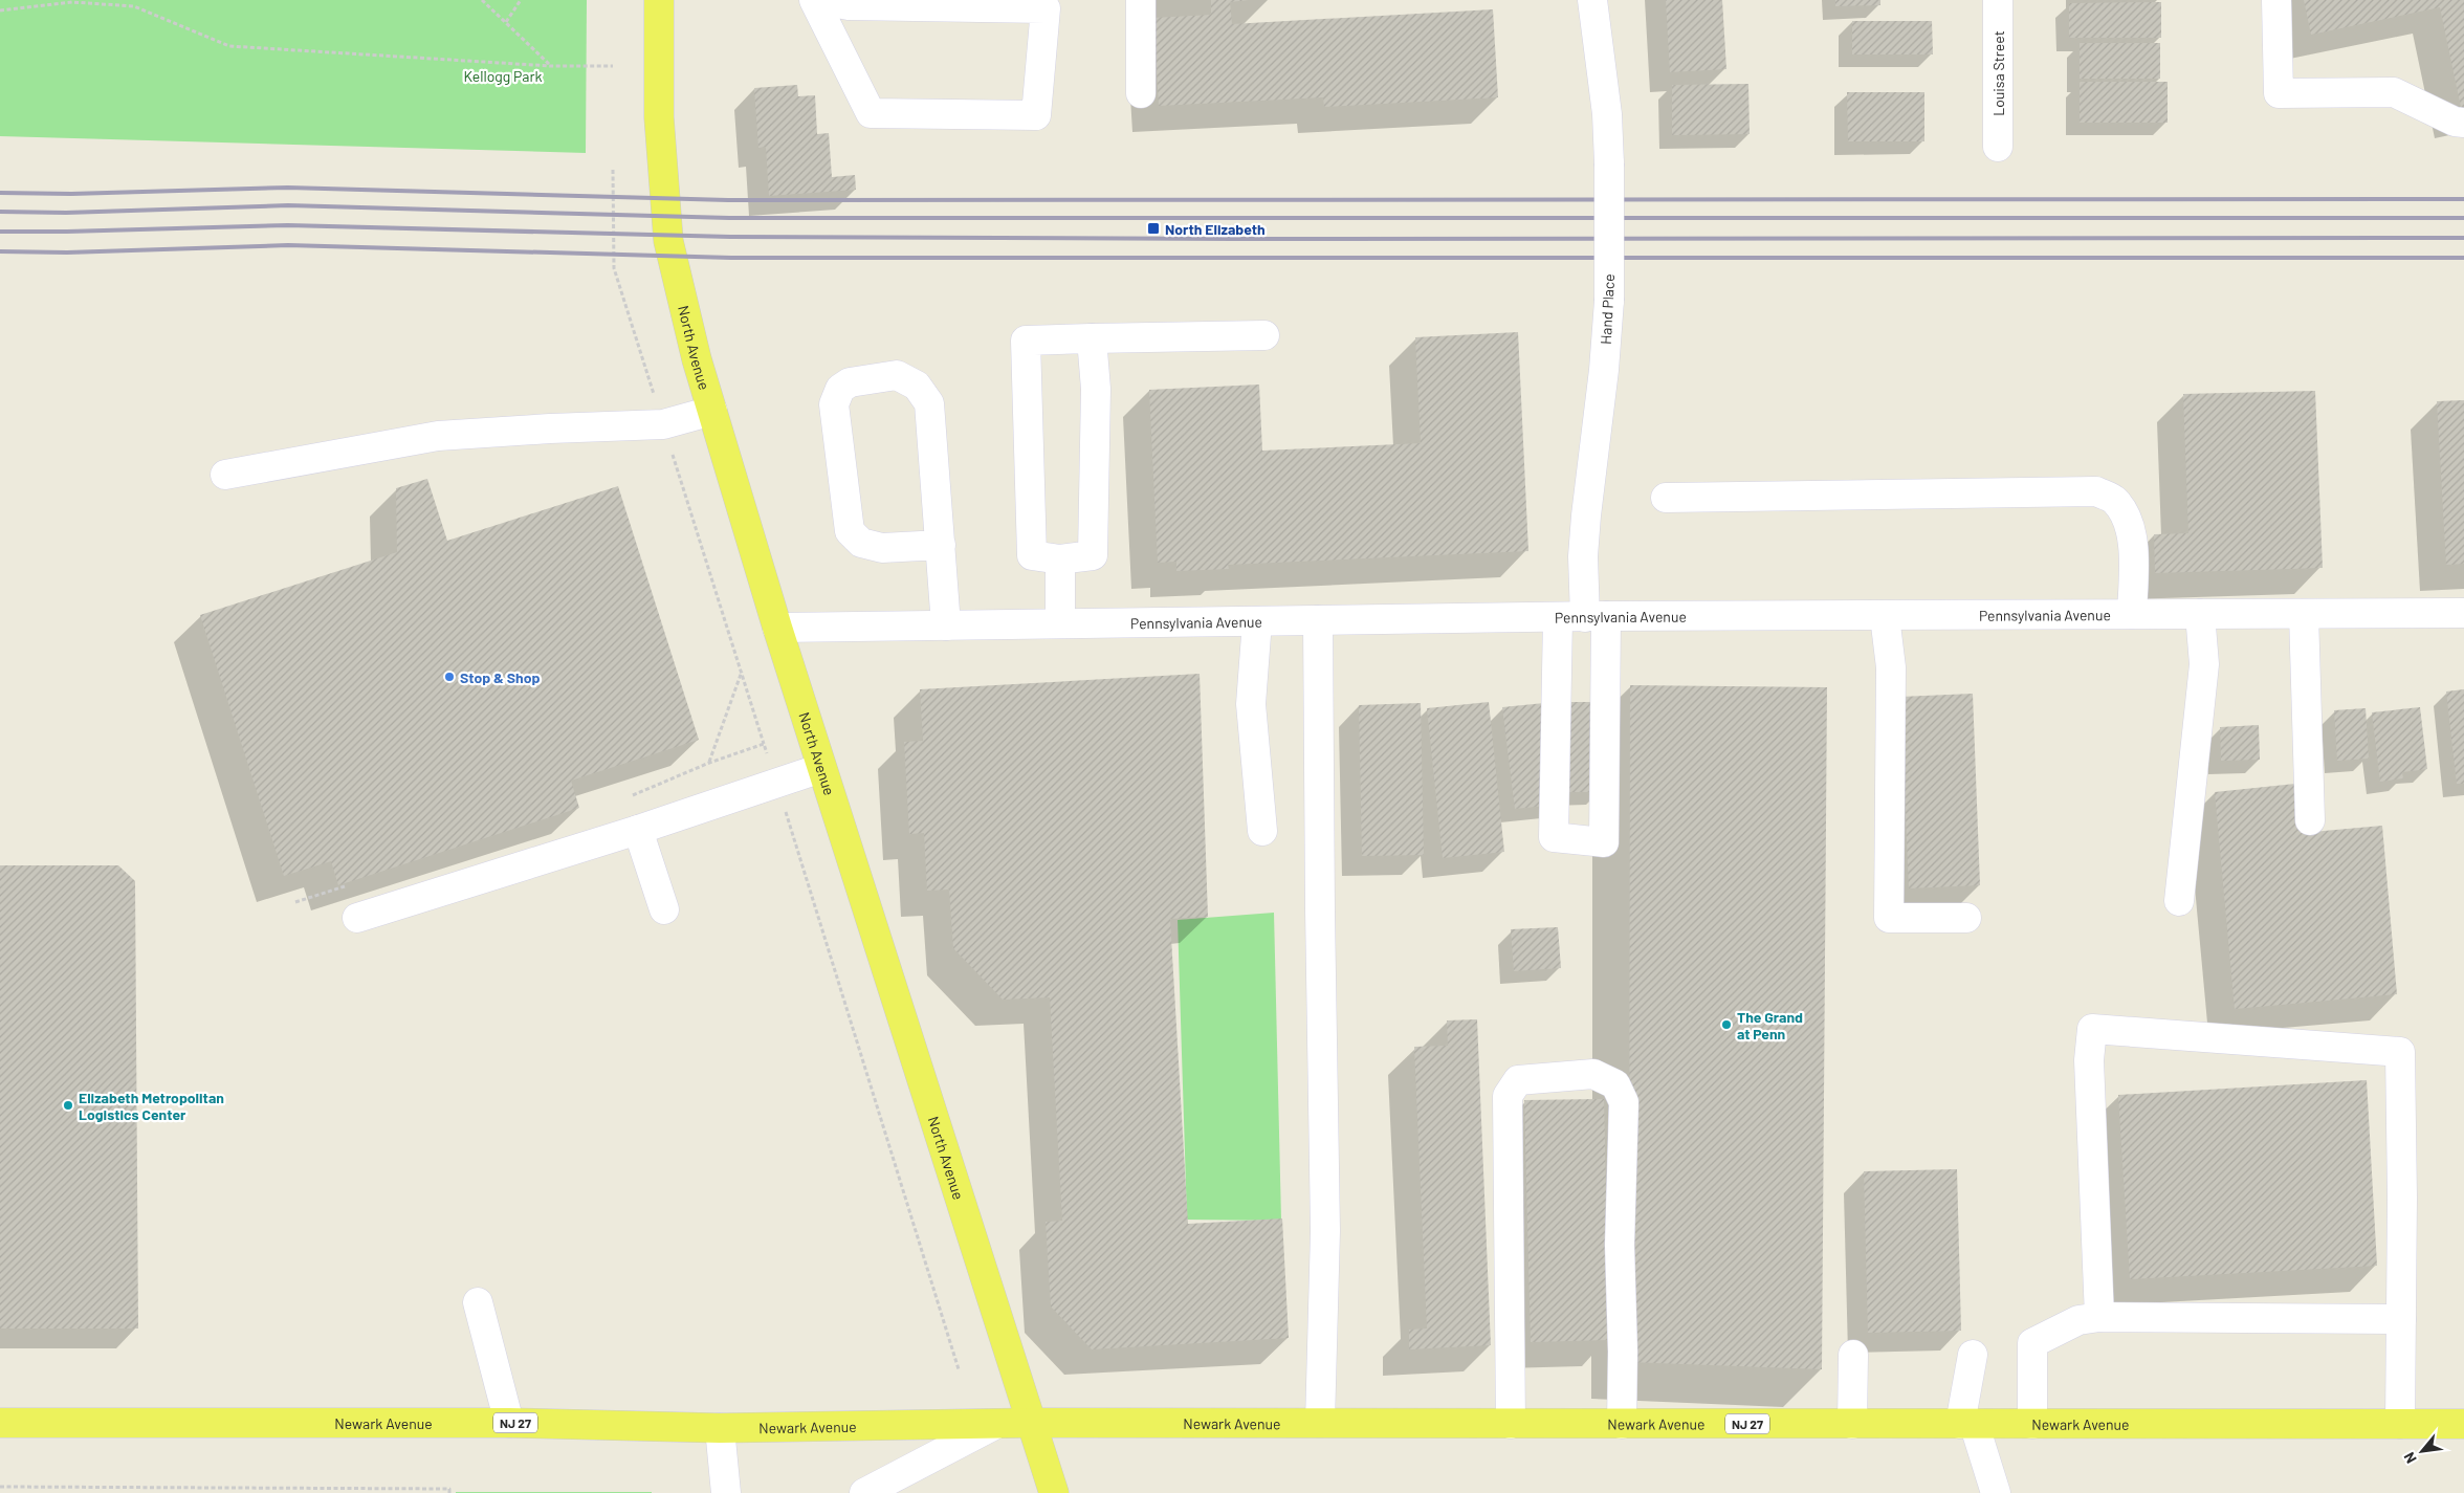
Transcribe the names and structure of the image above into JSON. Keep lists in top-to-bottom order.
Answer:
{
  "streets": {
    "main road": ["North Avenue", "Newark Avenue", "NJ 27"],
    "street": ["Louisa Street", "Hand Place", "Pennsylvania Avenue"]
  },
  "crossings": [
    ["Hand Place", "Pennsylvania Avenue"],
    ["North Avenue", "Pennsylvania Avenue"],
    ["North Avenue", "Newark Avenue"]
  ],
  "parks": ["Kellogg Park"],
  "places": {
    "transit": ["North Elizabeth"],
    "other": ["Stop & Shop", "The Grand at Penn", "Elizabeth Metropolitan Logistics Center"]
  },
  "north": "bottom left"
}
